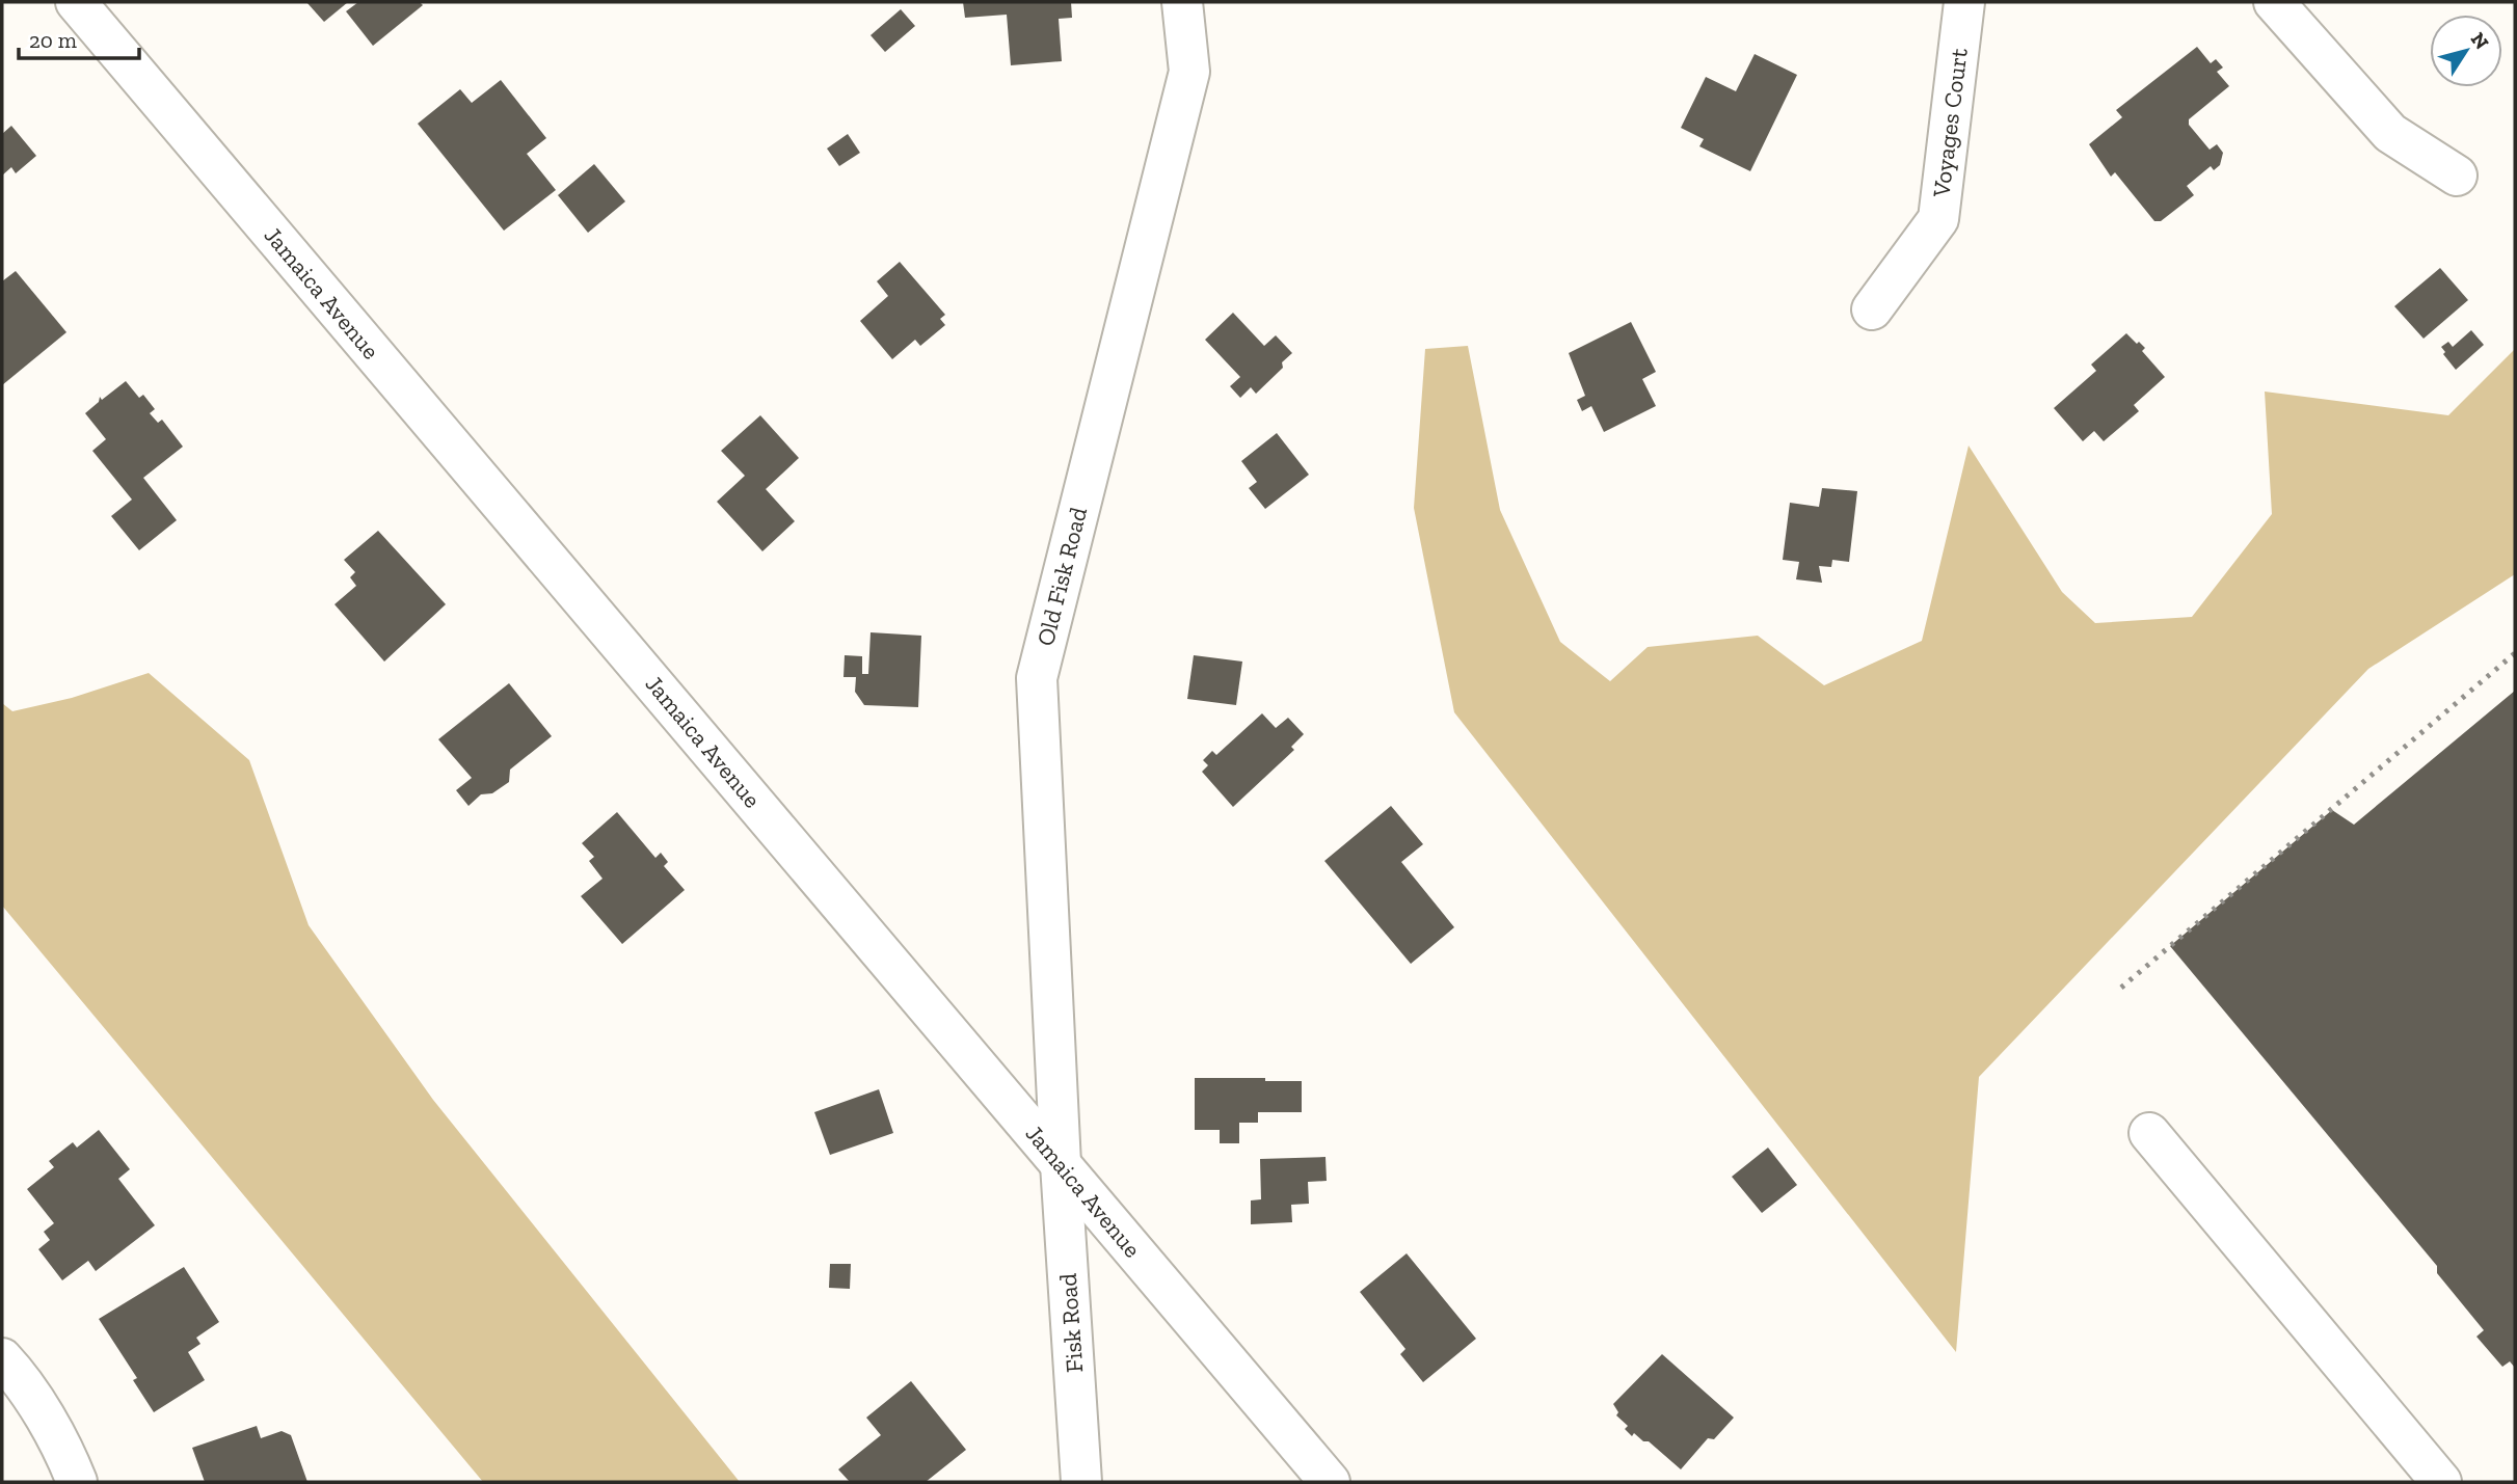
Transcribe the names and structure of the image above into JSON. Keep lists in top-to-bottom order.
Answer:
{
  "streets": {
    "street": [
      "Voyages Court",
      "Jamaica Avenue",
      "Old Fisk Road",
      "Fisk Road"
    ]
  },
  "crossings": [
    ["Jamaica Avenue", "Old Fisk Road"],
    ["Jamaica Avenue", "Fisk Road"],
    ["Old Fisk Road", "Fisk Road"]
  ],
  "scale_bar": "20 m",
  "north": "top right"
}
